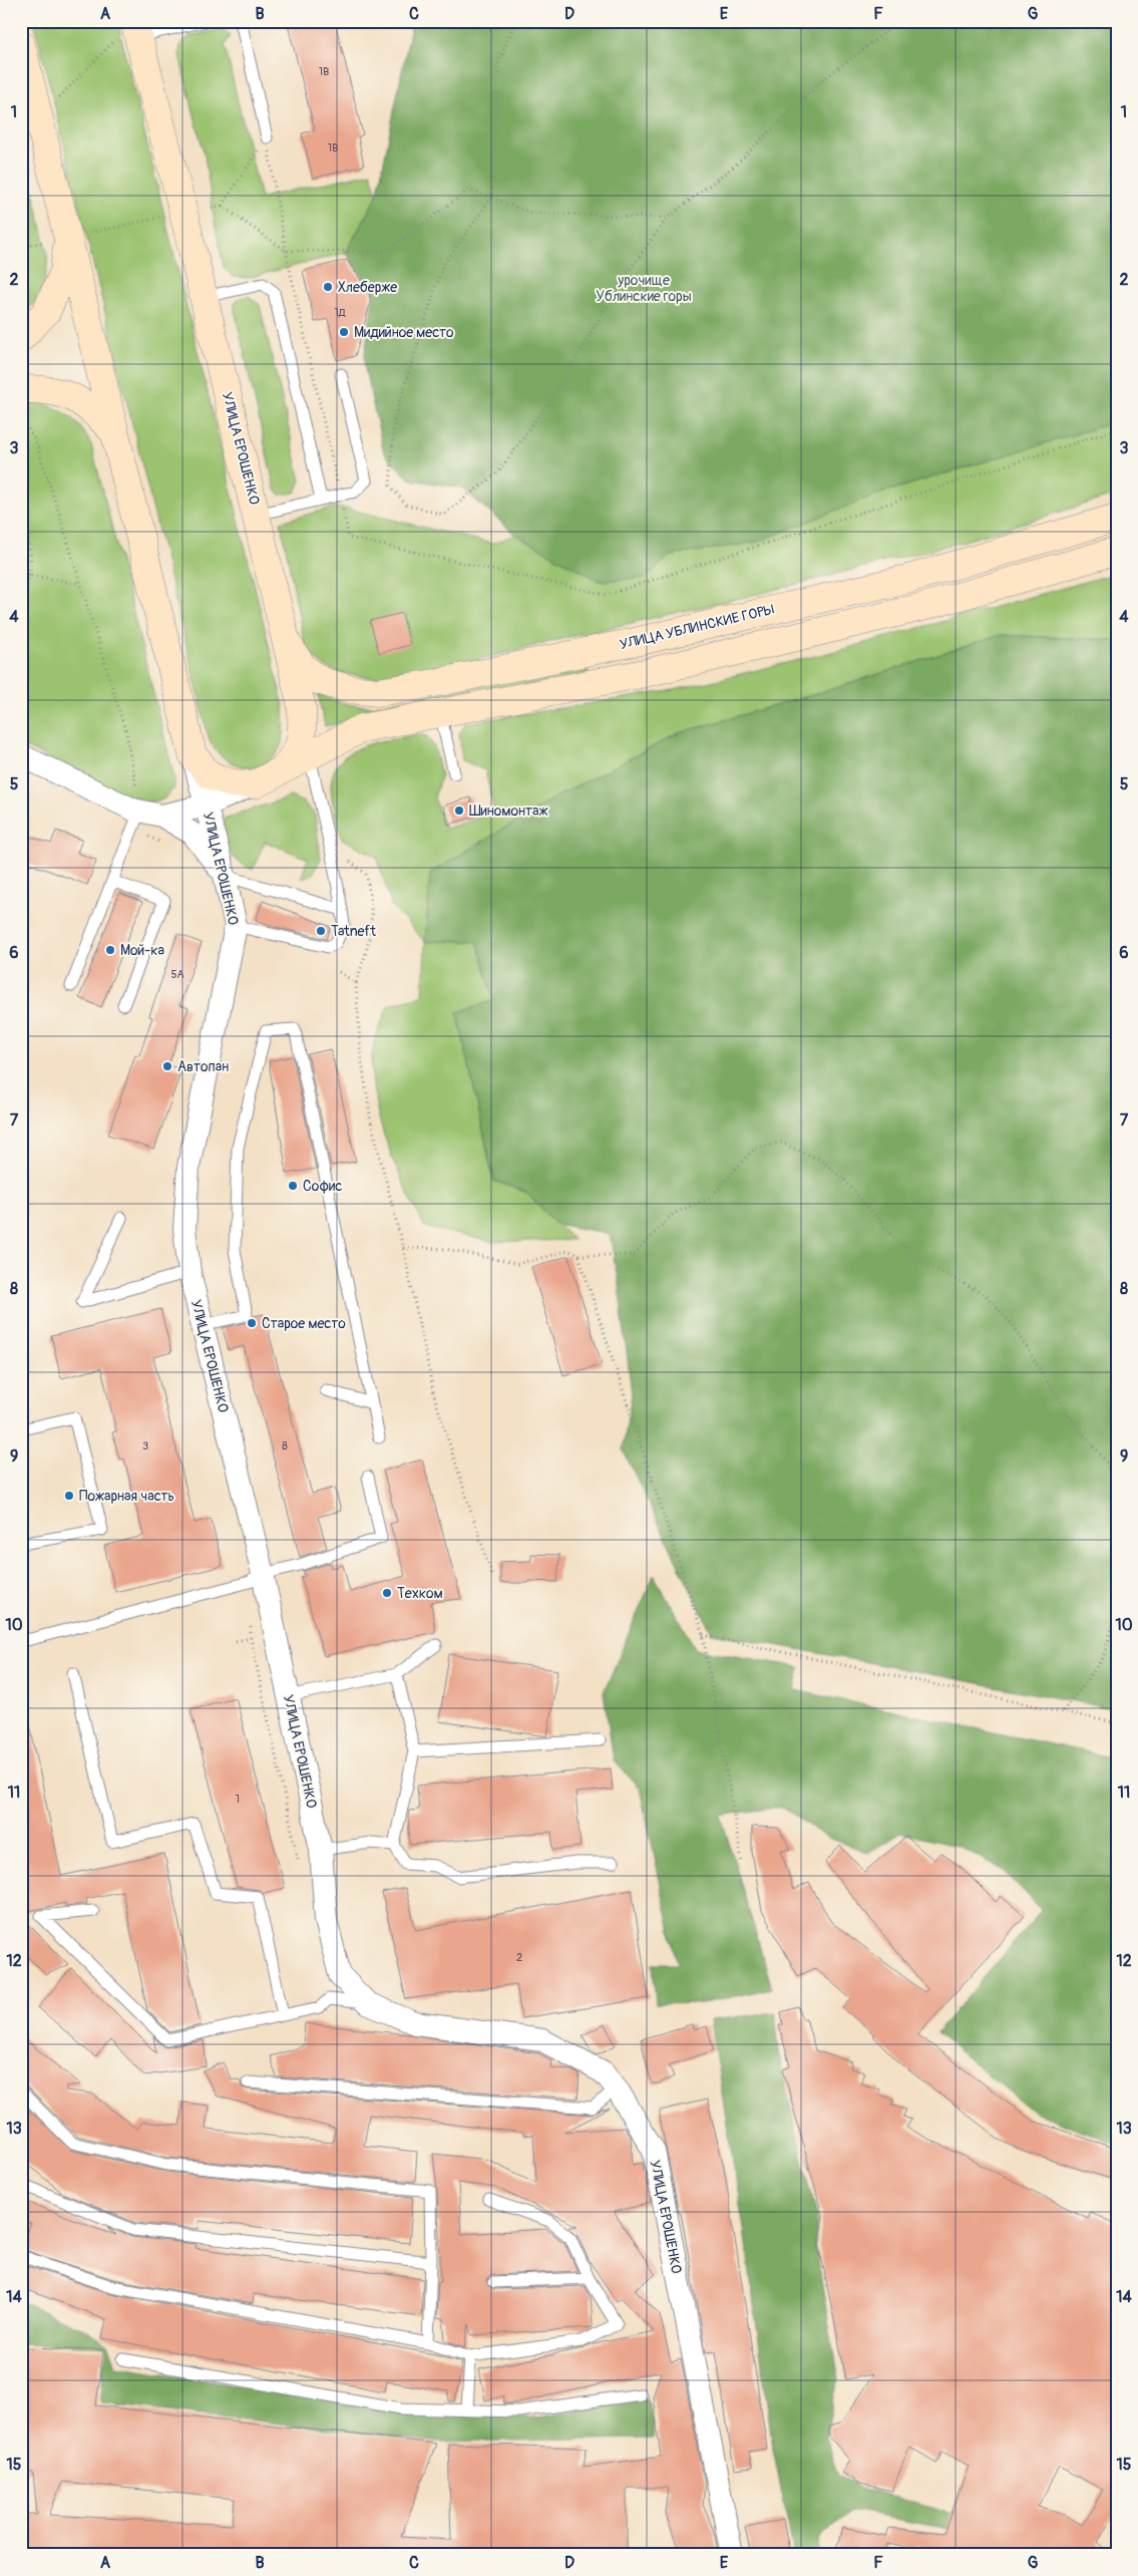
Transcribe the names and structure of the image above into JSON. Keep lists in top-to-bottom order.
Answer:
{
  "streets": {
    "main road": ["УЛИЦА ЕРОШЕНКО", "УЛИЦА УБЛИНСКИЕ ГОРЫ"]
  },
  "crossings": [
    ["УЛИЦА ЕРОШЕНКО", "УЛИЦА УБЛИНСКИЕ ГОРЫ"]
  ],
  "parks": ["урочище Ублинские горы"],
  "places": [
    "Хлеберже",
    "Мидийное место",
    "Шиномонтаж",
    "Tatneft",
    "Мой-ка",
    "Автопан",
    "Софис",
    "Старое место",
    "Пожарная часть",
    "Техком"
  ],
  "house_numbers": [
    "1В",
    "1В",
    "1Д",
    "5А",
    "3",
    "8",
    "1",
    "2"
  ],
  "grid": {
    "columns": [
      "A",
      "B",
      "C",
      "D",
      "E",
      "F",
      "G"
    ],
    "rows": [
      "1",
      "2",
      "3",
      "4",
      "5",
      "6",
      "7",
      "8",
      "9",
      "10",
      "11",
      "12",
      "13",
      "14",
      "15"
    ]
  }
}
